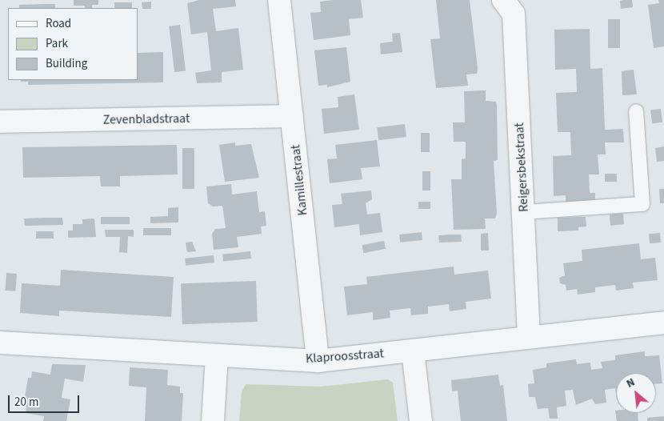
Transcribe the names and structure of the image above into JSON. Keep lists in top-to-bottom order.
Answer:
{
  "streets": {
    "street": [
      "Zevenbladstraat",
      "Reigersbekstraat",
      "Kamillestraat",
      "Klaproosstraat"
    ]
  },
  "crossings": [
    ["Zevenbladstraat", "Kamillestraat"],
    ["Reigersbekstraat", "Klaproosstraat"],
    ["Kamillestraat", "Klaproosstraat"]
  ],
  "legend": ["Road", "Park", "Building"],
  "scale_bar": "20 m",
  "north": "top left"
}
